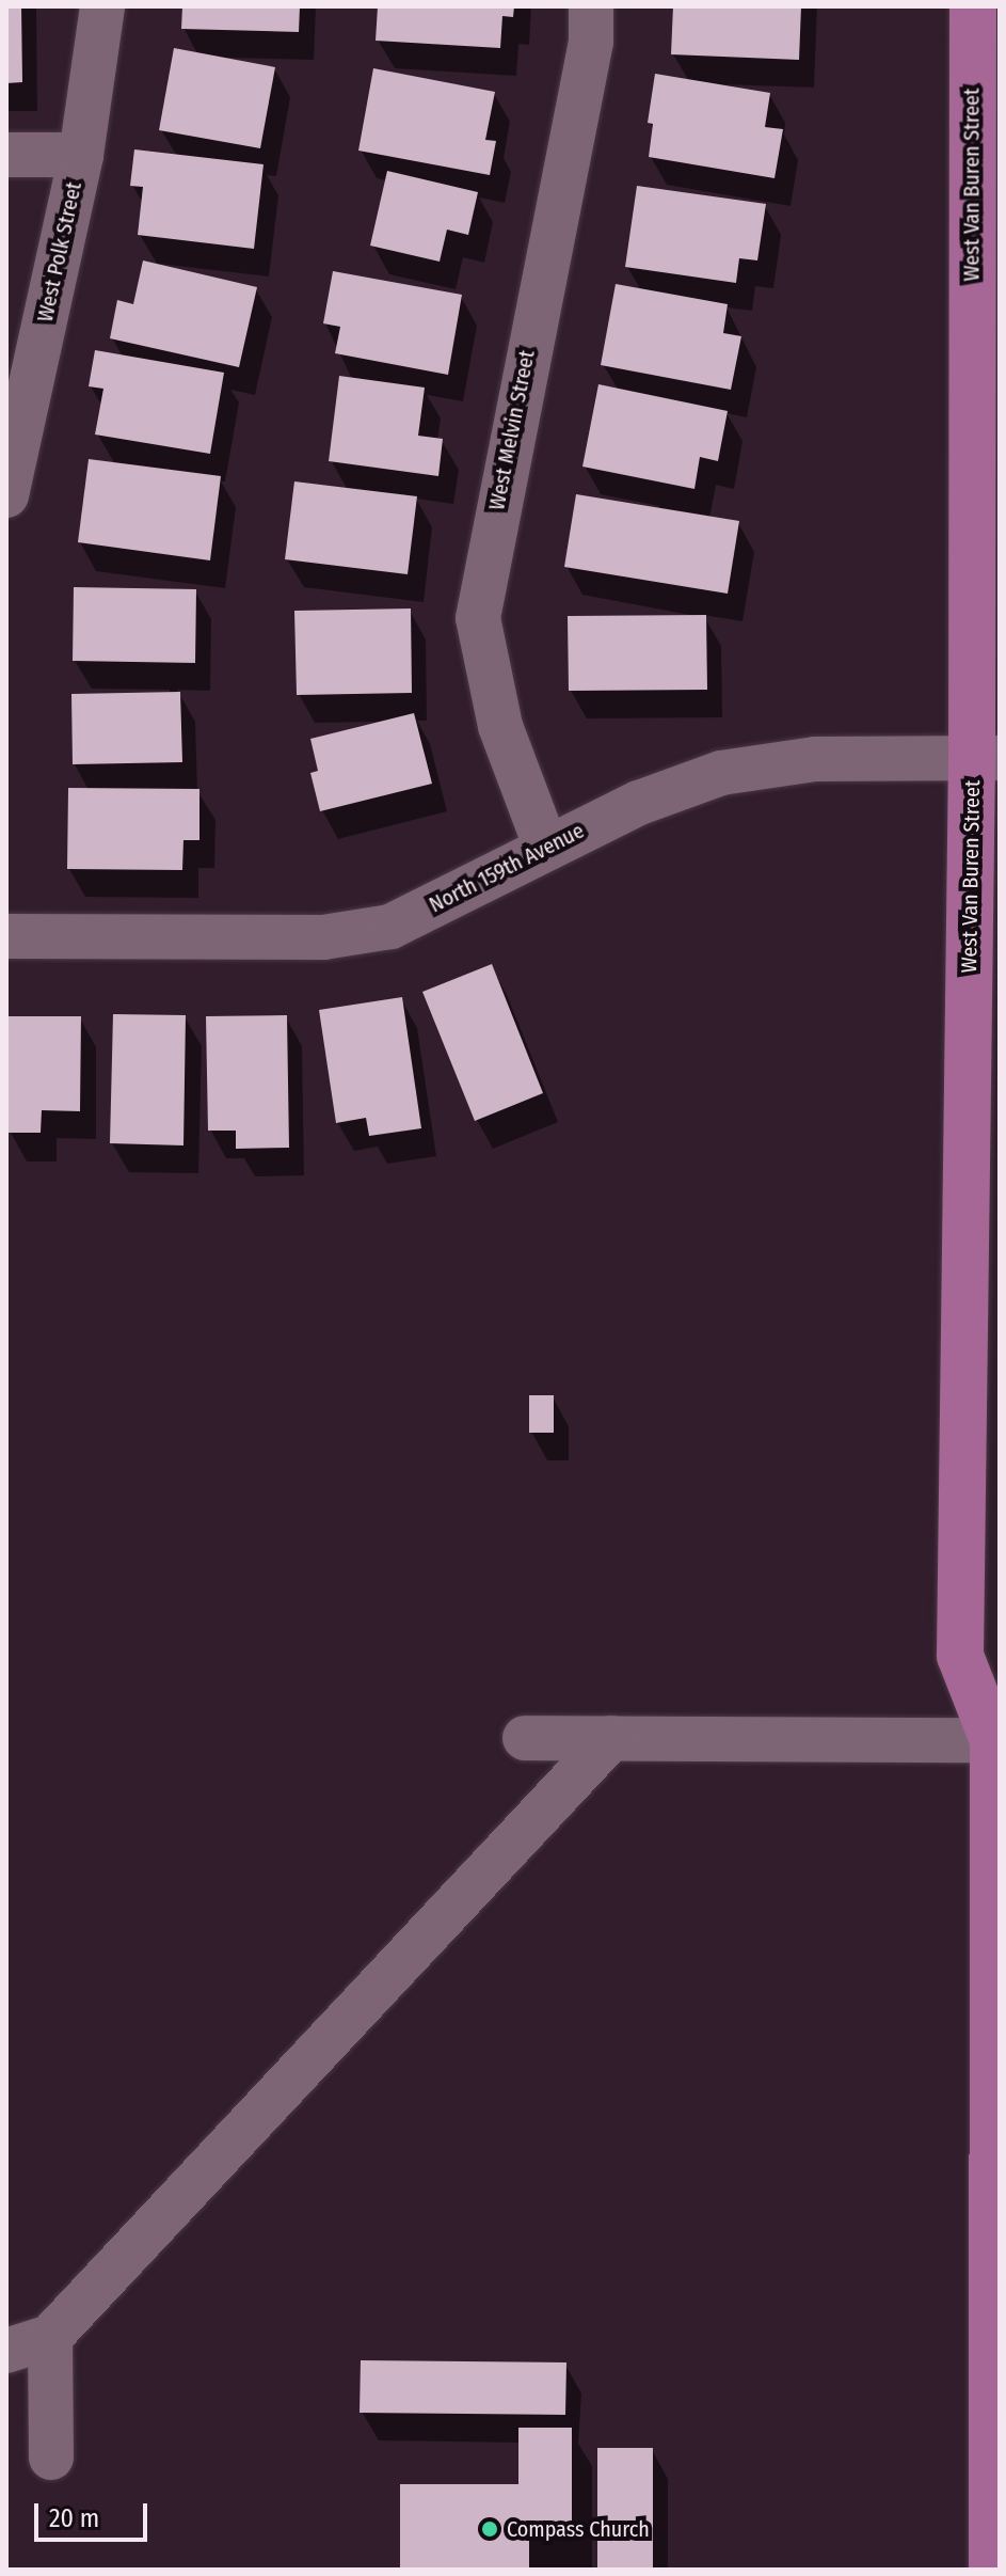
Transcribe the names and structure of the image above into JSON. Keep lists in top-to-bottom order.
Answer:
{
  "streets": {
    "main road": ["West Van Buren Street"],
    "street": ["West Polk Street", "West Melvin Street", "North 159th Avenue"]
  },
  "crossings": [
    ["West Van Buren Street", "North 159th Avenue"],
    ["West Melvin Street", "North 159th Avenue"]
  ],
  "places": ["Compass Church"],
  "scale_bar": "20 m"
}
